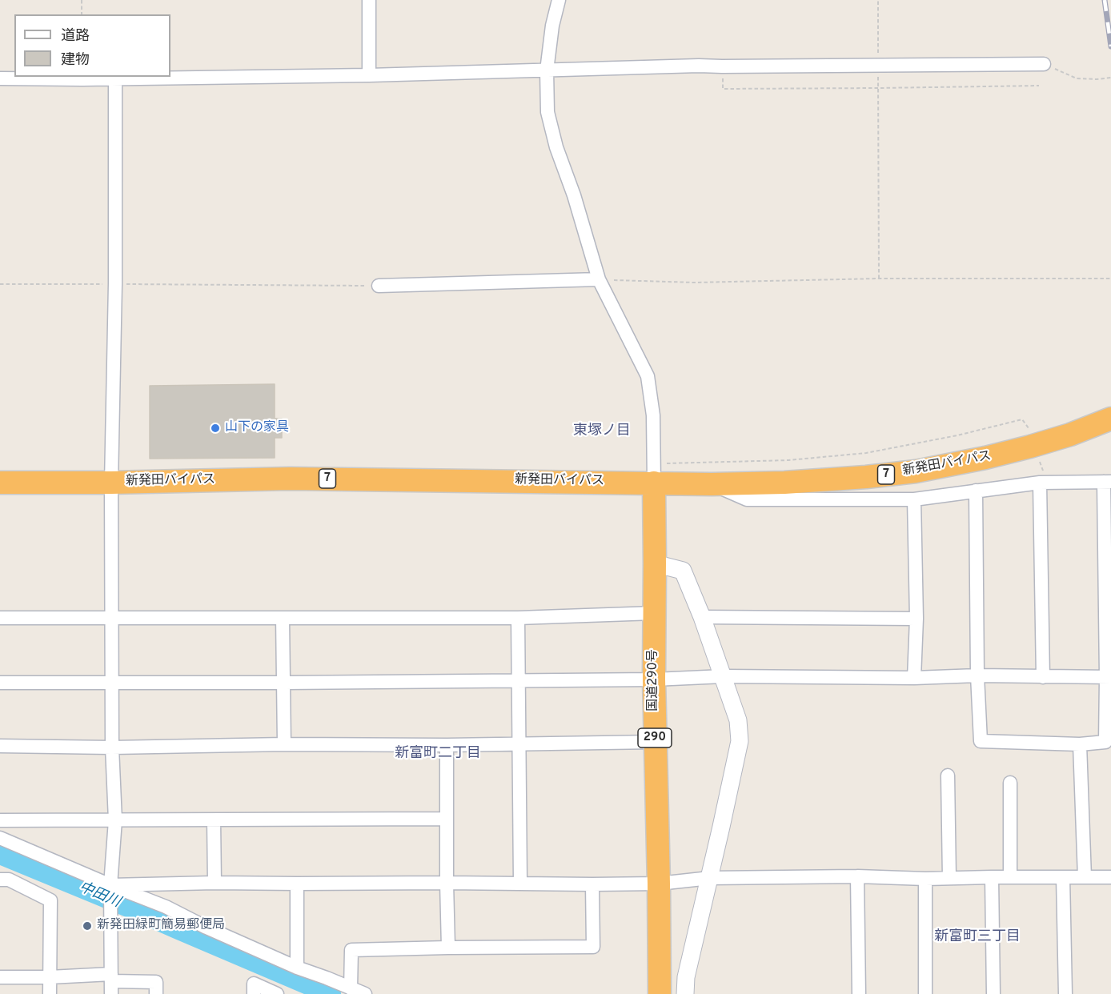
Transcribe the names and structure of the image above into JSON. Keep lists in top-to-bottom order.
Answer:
{
  "streets": {
    "highway": [
      "新発田バイパス",
      "7",
      "国道290号",
      "290"
    ]
  },
  "crossings": [
    ["新発田バイパス", "国道290号"]
  ],
  "districts": ["東塚ノ目", "新富町二丁目", "新富町三丁目"],
  "water": ["中田川"],
  "places": ["山下の家具", "新発田緑町簡易郵便局"],
  "legend": ["道路", "建物"]
}
